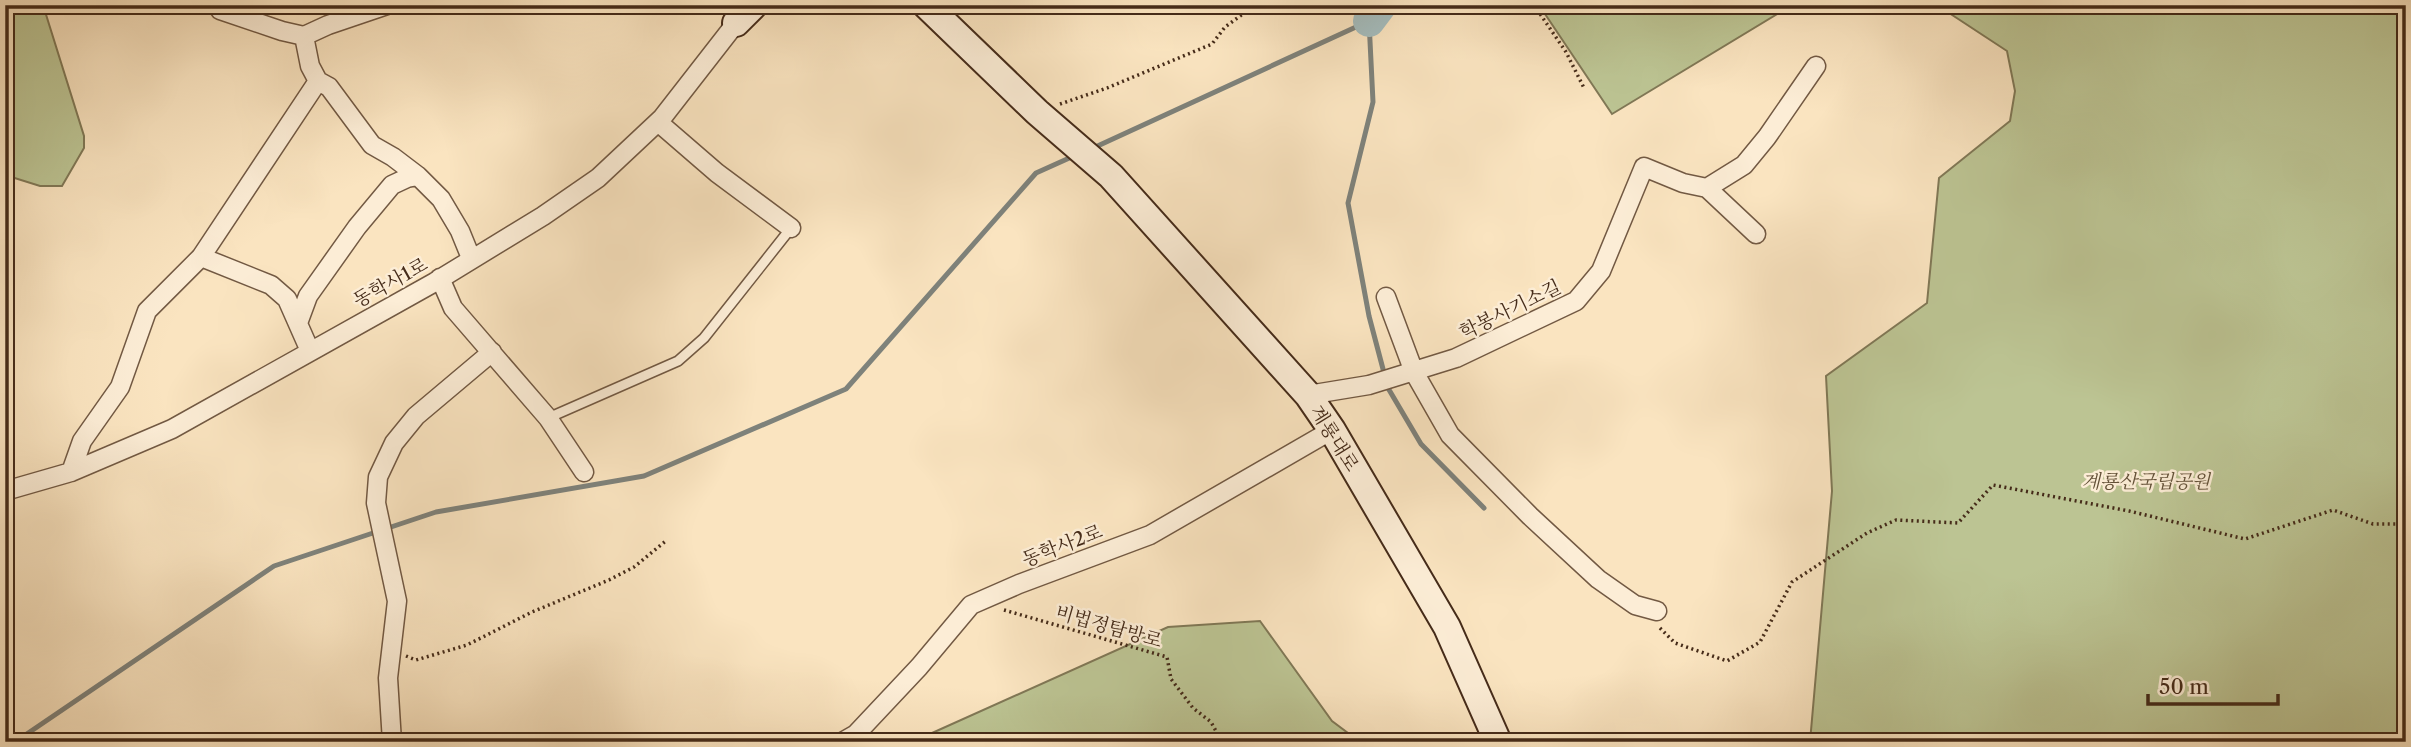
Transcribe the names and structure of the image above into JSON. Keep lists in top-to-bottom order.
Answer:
{
  "streets": {
    "street": [
      "동학사1로",
      "학봉사기소길",
      "계룡대로",
      "동학사2로"
    ],
    "path": ["비법정탐방로"]
  },
  "crossings": [
    ["계룡대로", "동학사2로"],
    ["동학사2로", "비법정탐방로"]
  ],
  "parks": ["계룡산국립공원"],
  "scale_bar": "50 m"
}
